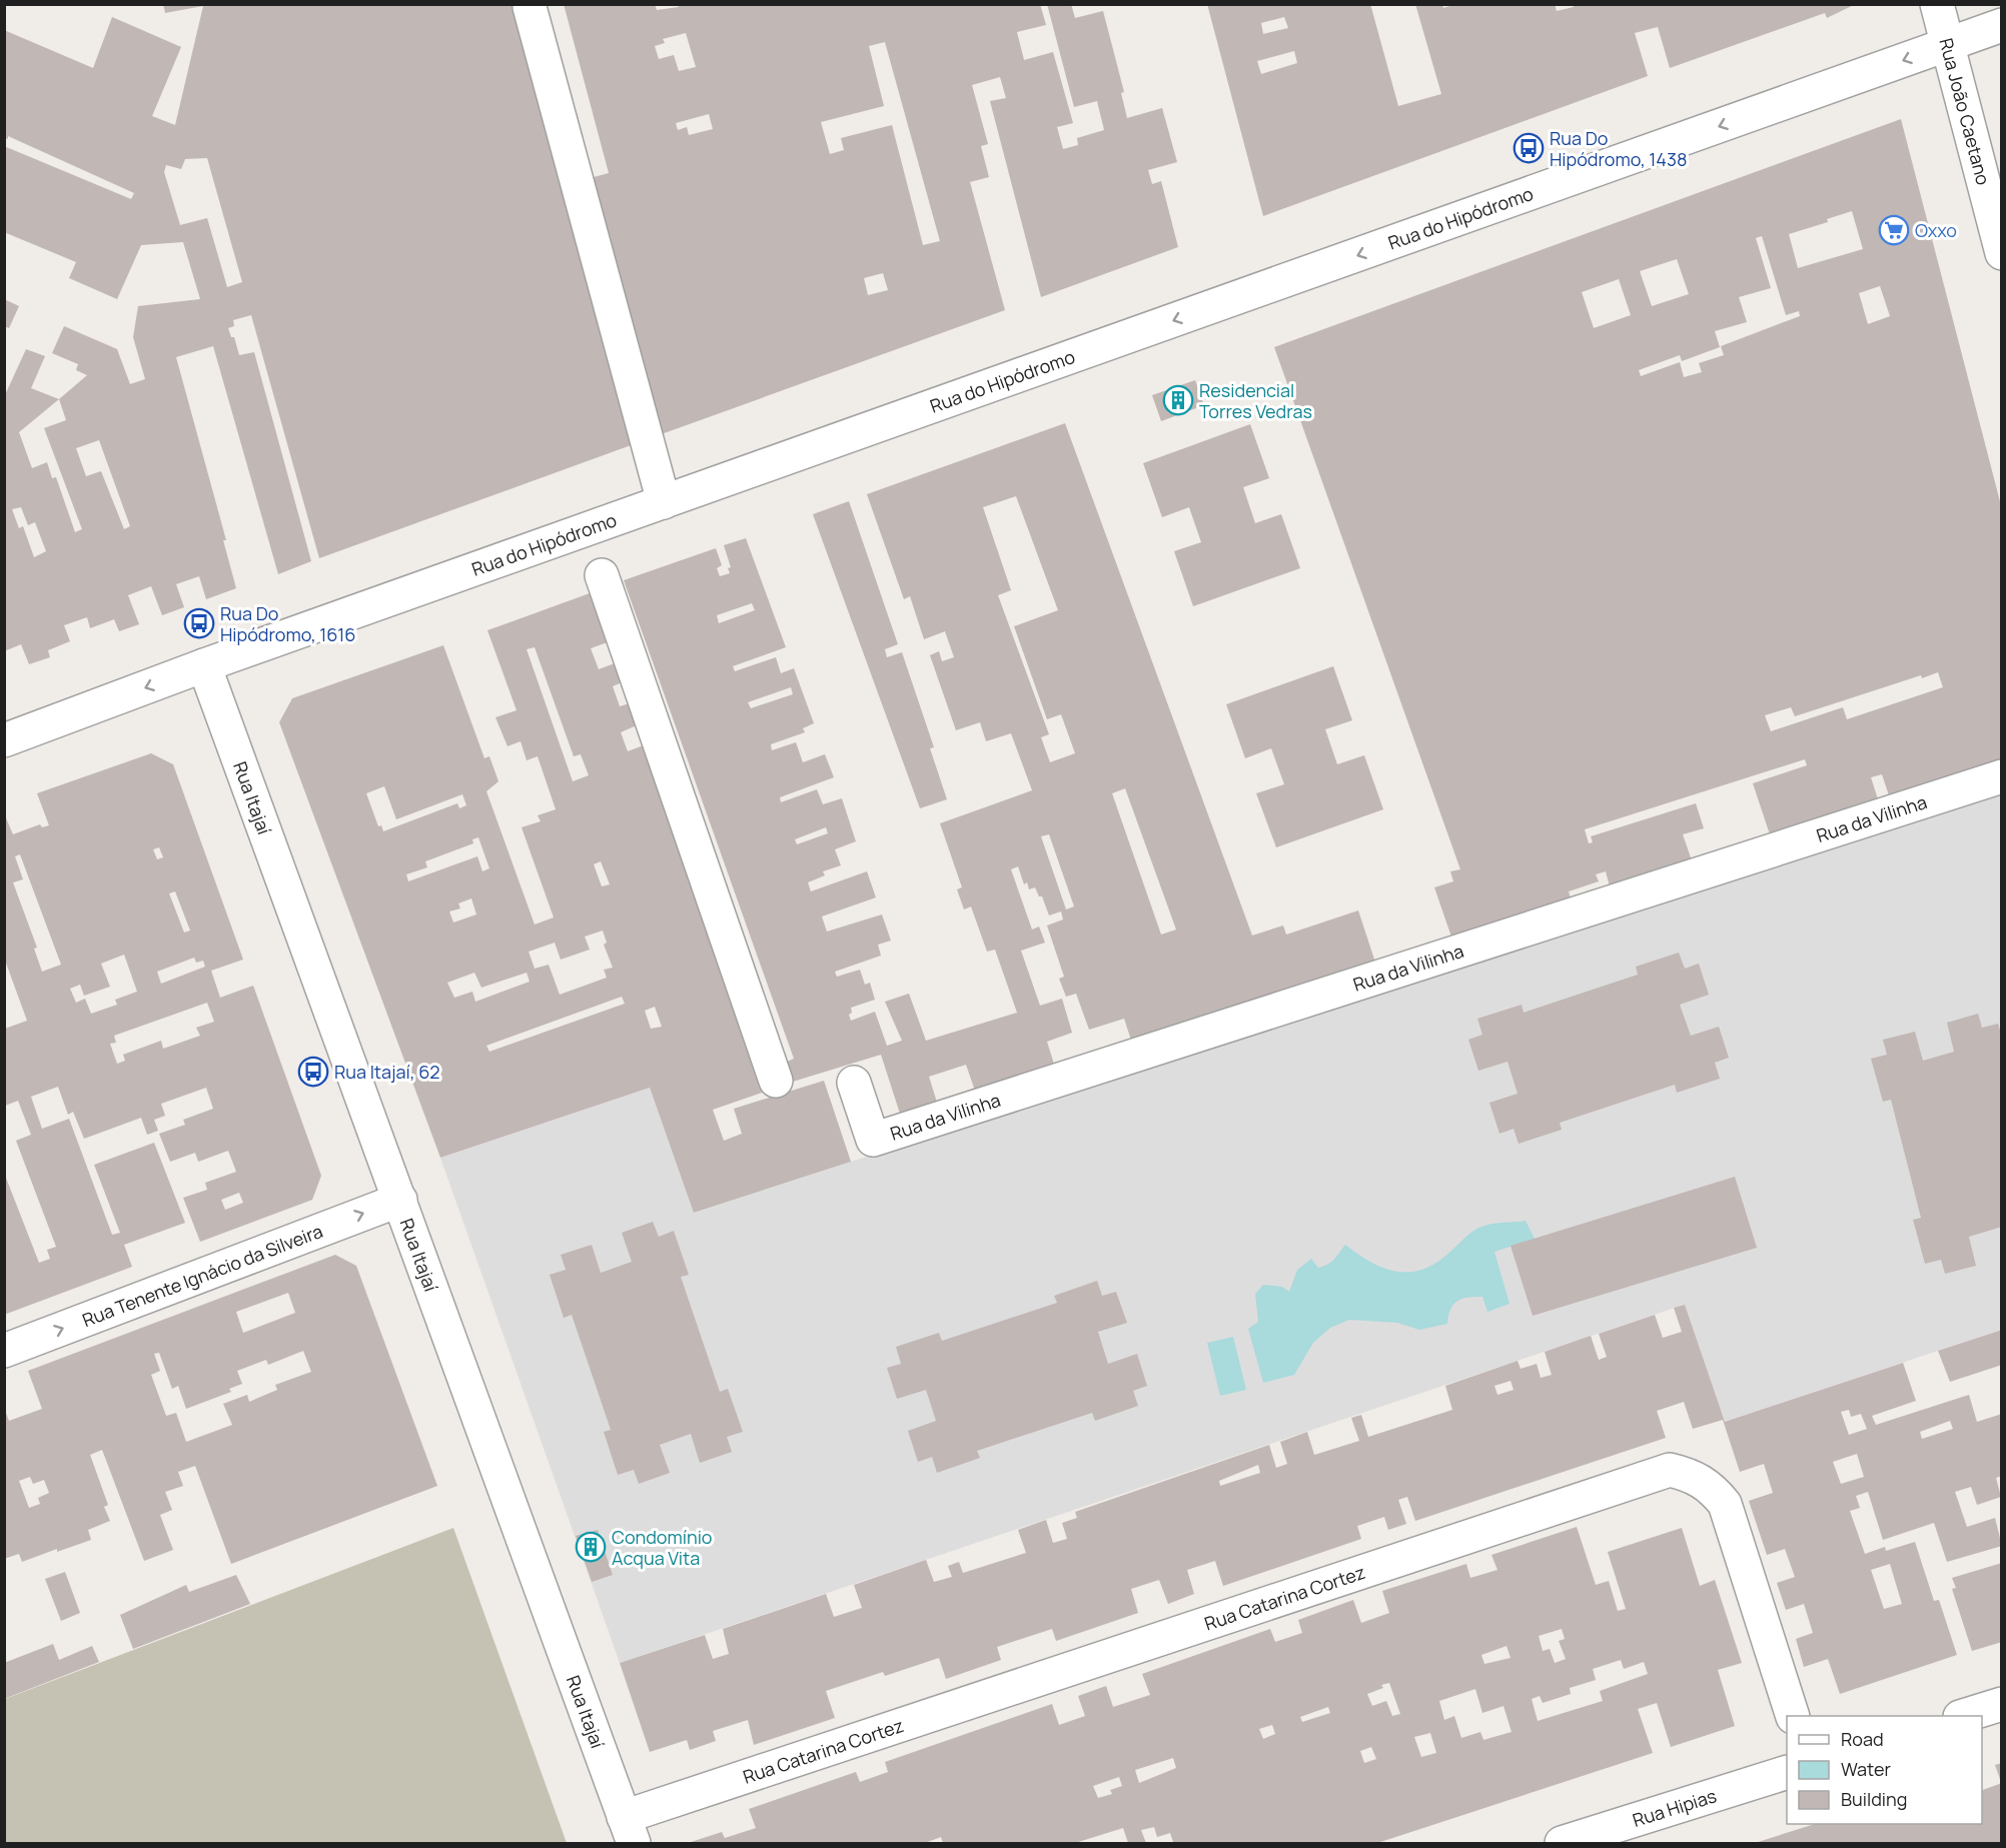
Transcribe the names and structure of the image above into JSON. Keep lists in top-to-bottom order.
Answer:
{
  "streets": {
    "street": [
      "Rua João Caetano",
      "Rua do Hipódromo",
      "Rua Itajaí",
      "Rua da Vilinha",
      "Rua Tenente Ignácio da Silveira",
      "Rua Catarina Cortez",
      "Rua Hipias"
    ]
  },
  "crossings": [
    ["Rua João Caetano", "Rua do Hipódromo"],
    ["Rua do Hipódromo", "Rua Itajaí"],
    ["Rua Itajaí", "Rua Tenente Ignácio da Silveira"],
    ["Rua Itajaí", "Rua Catarina Cortez"]
  ],
  "one_way": ["Rua do Hipódromo", "Rua Tenente Ignácio da Silveira"],
  "places": {
    "bus stop": ["Rua Do Hipódromo, 1438", "Rua Do Hipódromo, 1616", "Rua Itajaí, 62"],
    "supermarket": ["Oxxo"],
    "building": ["Residencial Torres Vedras", "Condomínio Acqua Vita"]
  },
  "legend": ["Road", "Water", "Building"]
}
